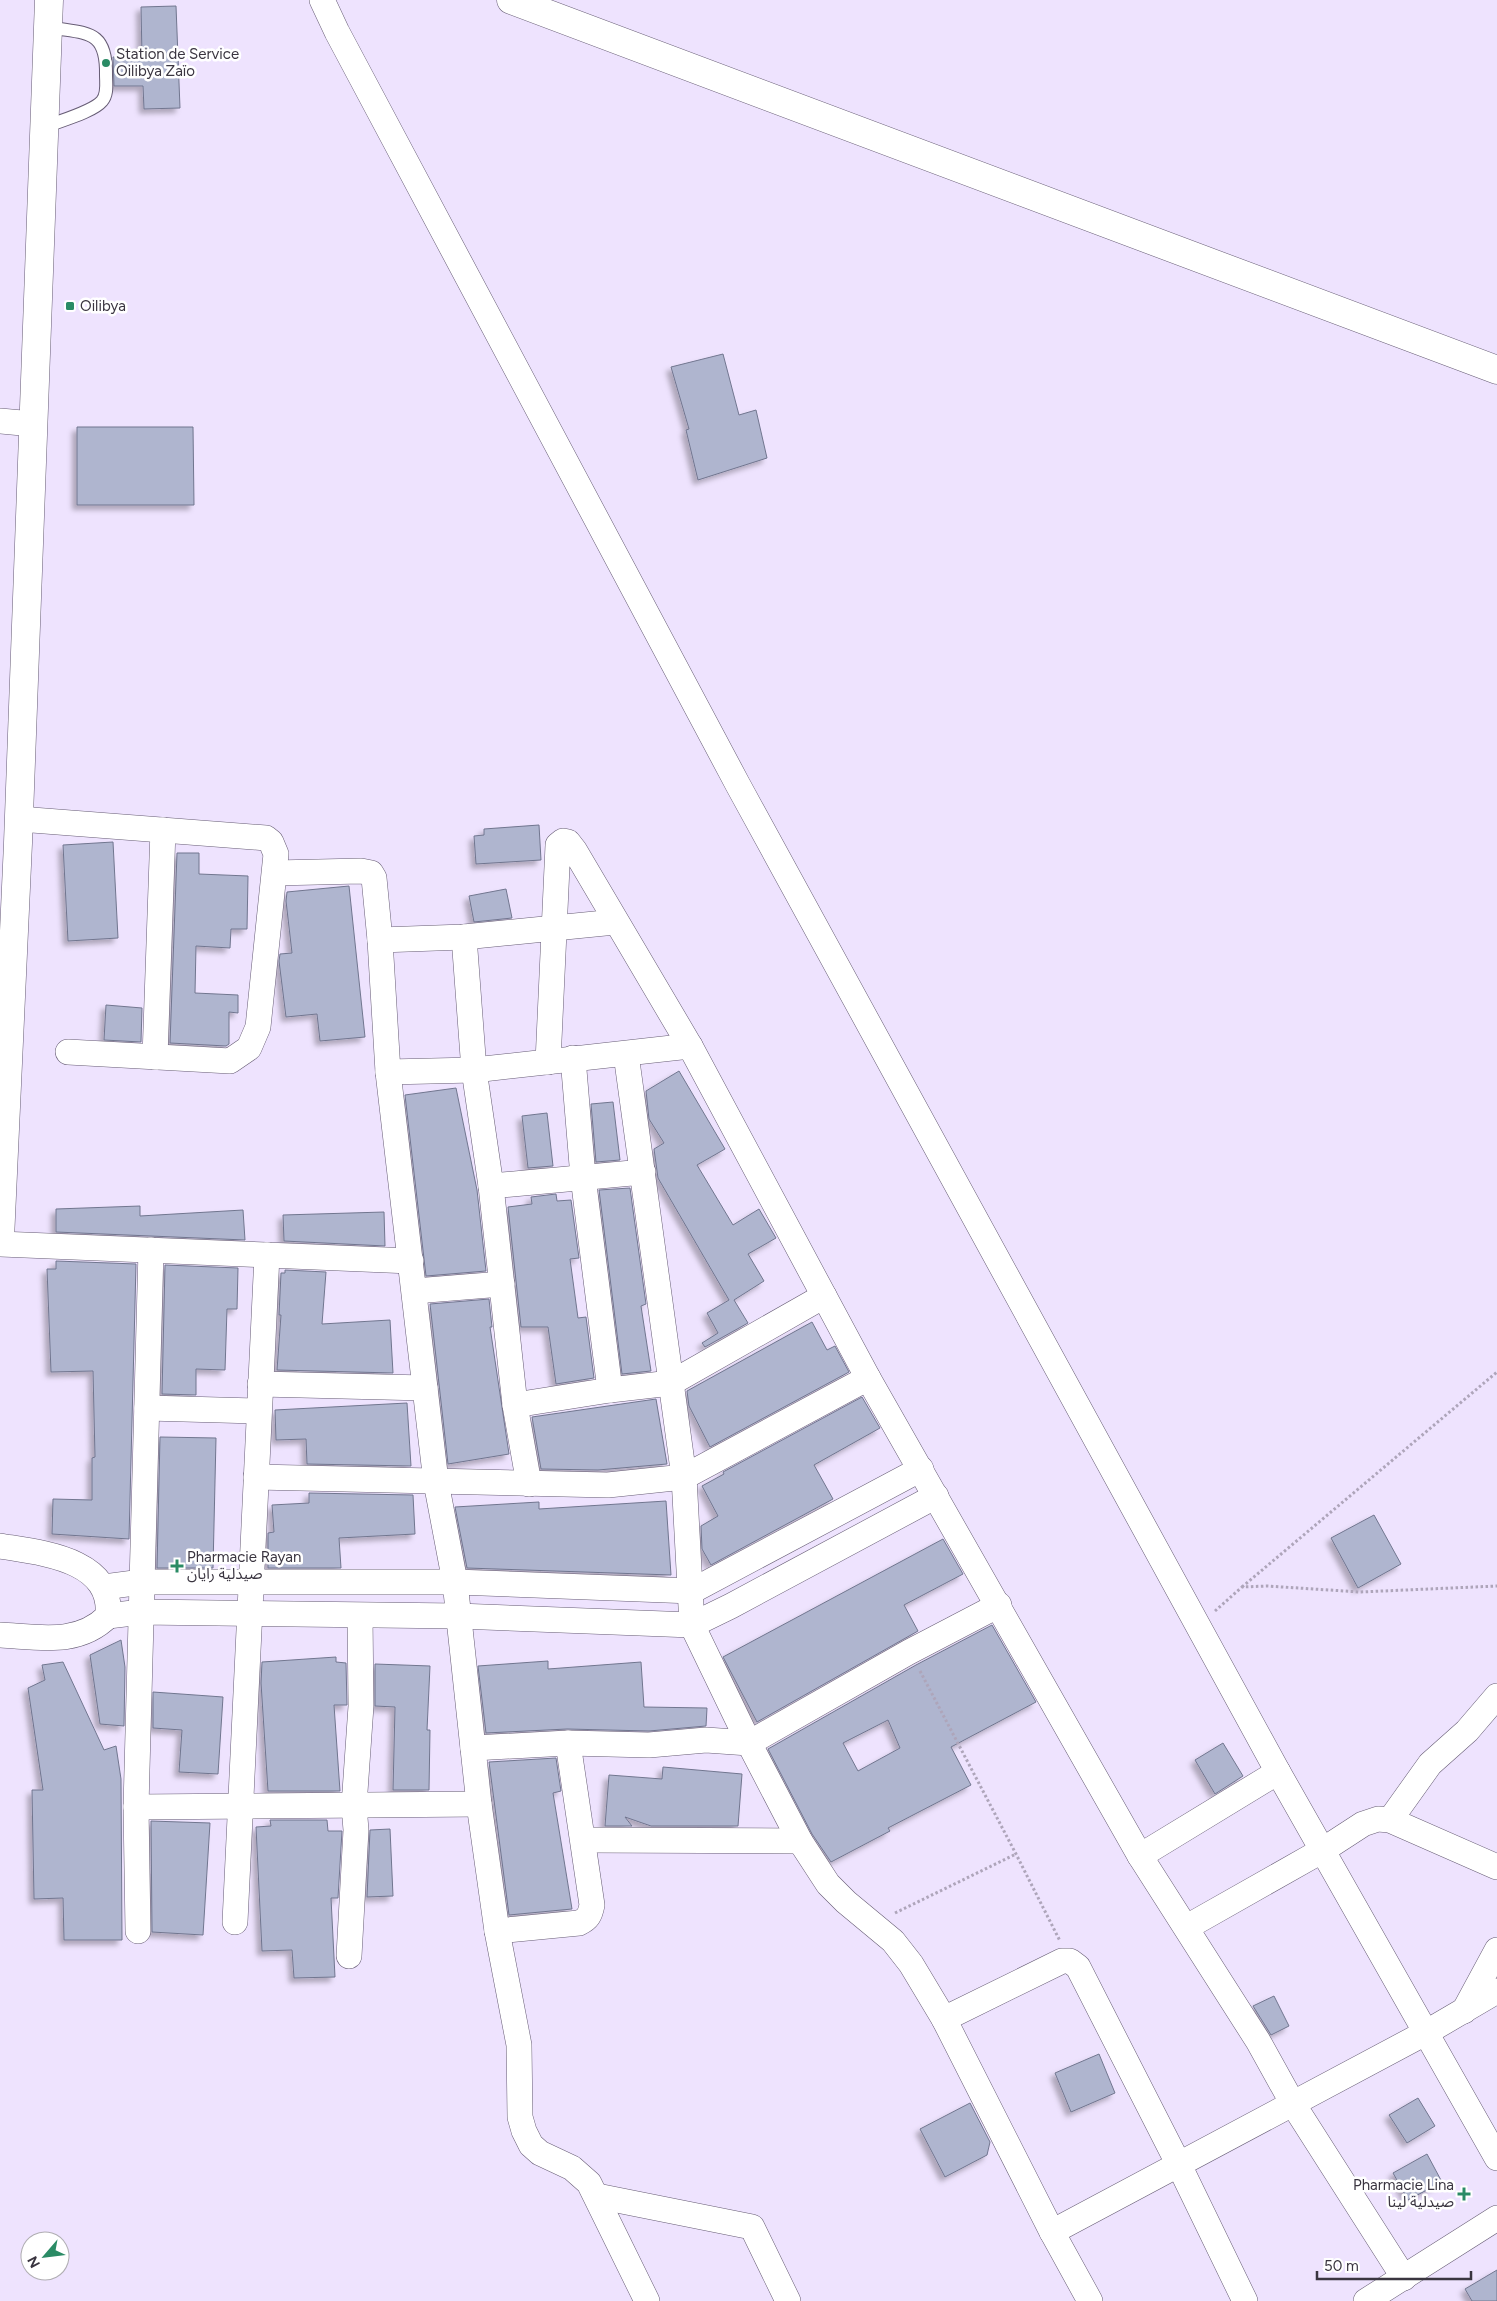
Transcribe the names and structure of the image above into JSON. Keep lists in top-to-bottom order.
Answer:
{
  "places": {
    "other": ["Station de Service Oilibya Zaïo"],
    "transit": ["Oilibya"],
    "health": ["Pharmacie Rayan صيدلية رايان", "Pharmacie Lina صيدلية لينا"]
  },
  "scale_bar": "50 m",
  "north": "bottom left"
}
